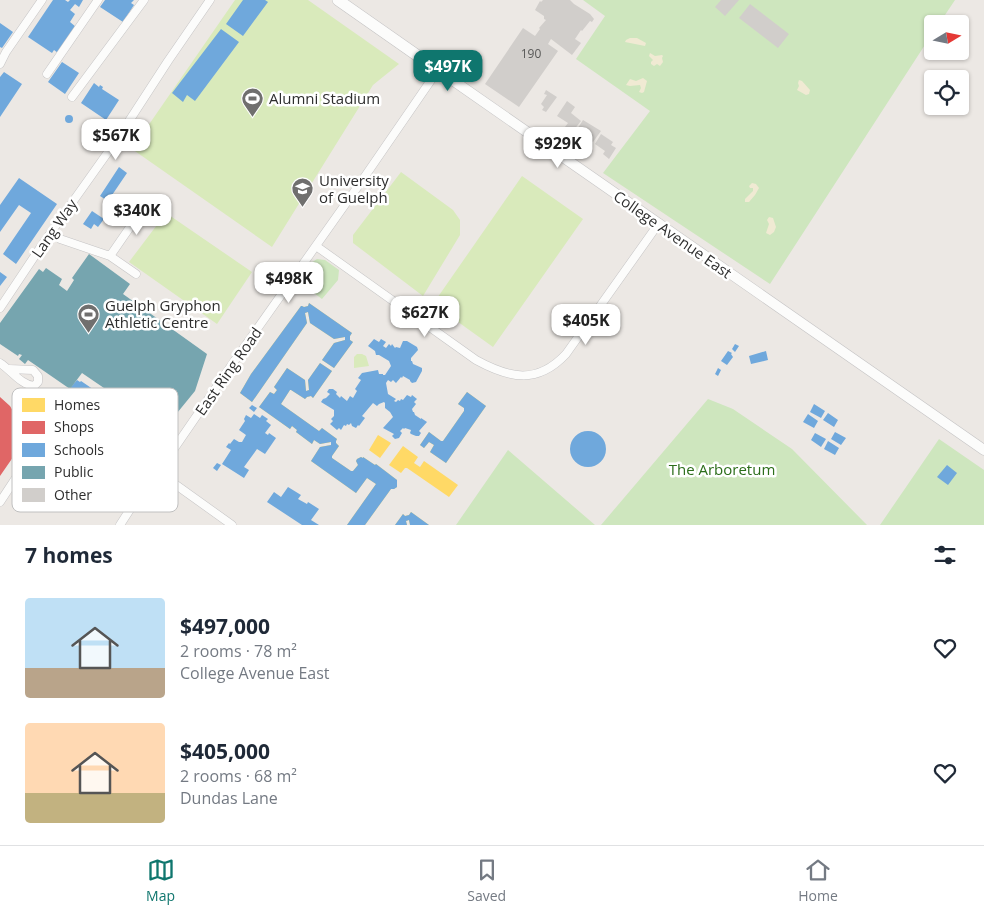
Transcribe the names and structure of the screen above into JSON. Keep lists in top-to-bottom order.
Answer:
{
  "streets": {
    "main road": ["College Avenue East"],
    "street": ["Lang Way", "East Ring Road"]
  },
  "crossings": [
    ["College Avenue East", "East Ring Road"]
  ],
  "parks": ["The Arboretum"],
  "places": {
    "sports": ["Alumni Stadium", "Guelph Gryphon Athletic Centre"],
    "school or university": ["University of Guelph"]
  },
  "house_numbers": ["190"],
  "legend": [
    "Homes",
    "Shops",
    "Schools",
    "Public",
    "Other"
  ],
  "north": "right",
  "page": {
    "price": [
      "$497K",
      "$567K",
      "$929K",
      "$340K",
      "$498K",
      "$627K",
      "$405K"
    ],
    "heading": "7 homes",
    "list": [
      {
        "name": "$497,000",
        "note": "2 rooms · 78 m² · College Avenue East"
      },
      {
        "name": "$405,000",
        "note": "2 rooms · 68 m² · Dundas Lane"
      }
    ],
    "tabs": ["Map", "Saved", "Home"]
  }
}
